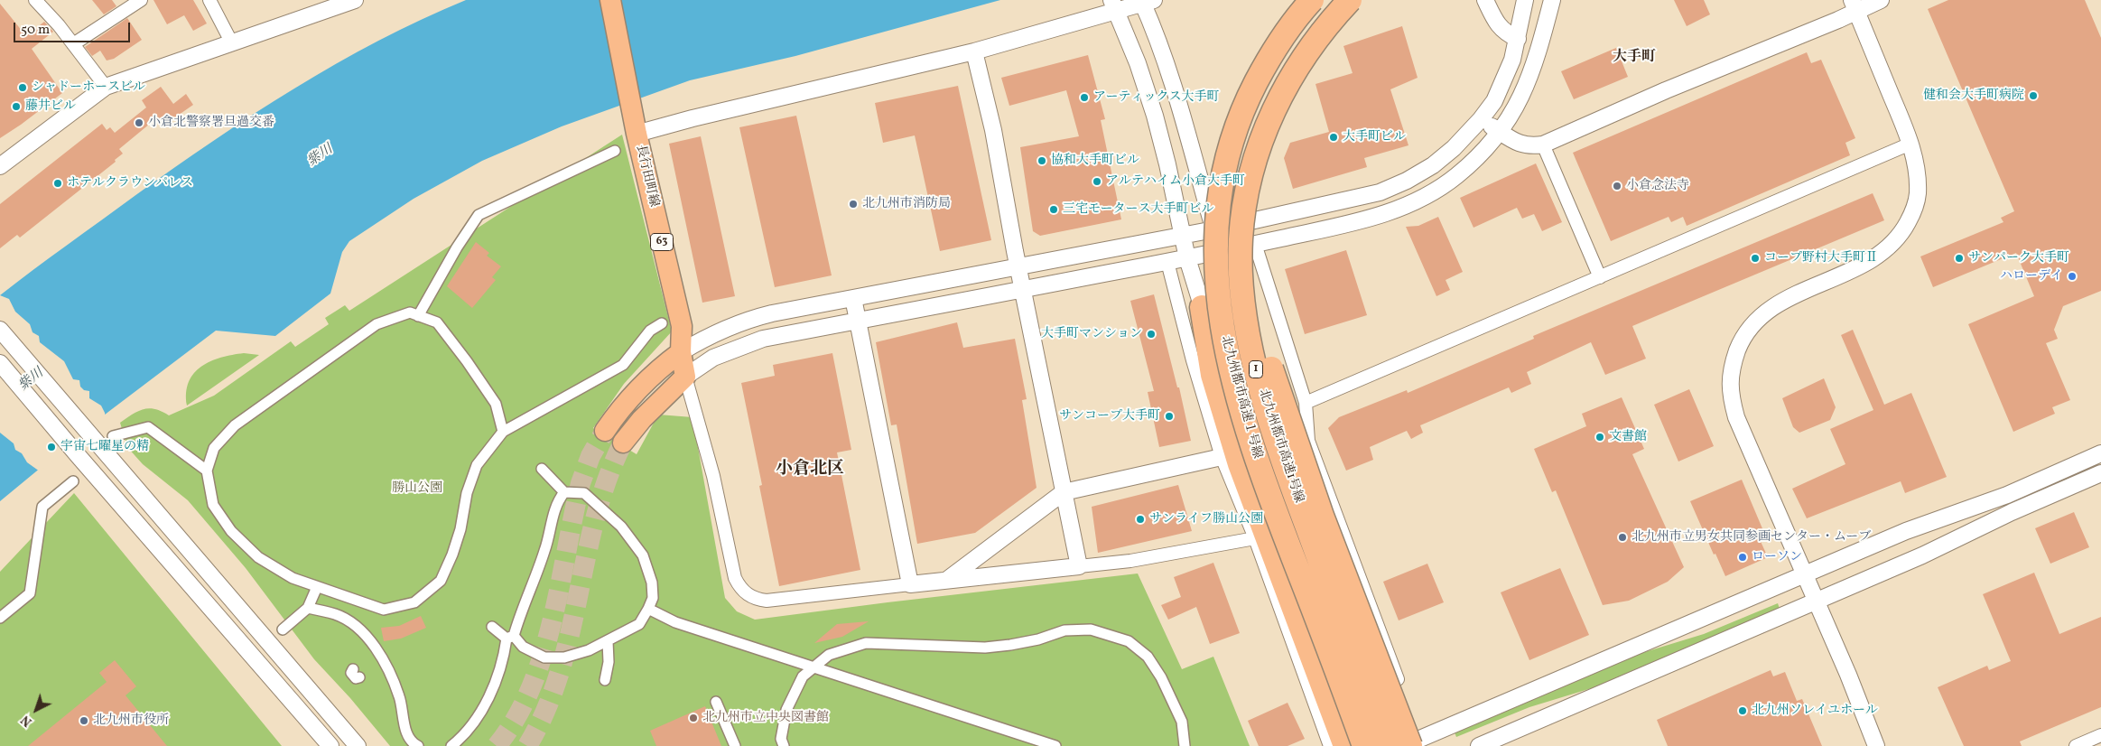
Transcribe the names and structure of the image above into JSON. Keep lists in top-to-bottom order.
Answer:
{
  "streets": {
    "highway": ["1", "北九州都市高速１号線", "北九州都市高速1号線"],
    "main road": ["長行田町線", "63"]
  },
  "districts": ["大手町", "小倉北区"],
  "water": ["紫川"],
  "parks": ["勝山公園"],
  "places": [
    "シャドーホースビル",
    "健和会大手町病院",
    "アーティックス大手町",
    "藤井ビル",
    "小倉北警察署旦過交番",
    "大手町ビル",
    "協和大手町ビル",
    "アルテハイム小倉大手町",
    "ホテルクラウンパレス",
    "小倉念法寺",
    "北九州市消防局",
    "三宅モータース大手町ビル",
    "コープ野村大手町Ⅱ",
    "サンパーク大手町",
    "ハローデイ",
    "大手町マンション",
    "サンコープ大手町",
    "文書館",
    "宇宙七曜星の精",
    "サンライフ勝山公園",
    "北九州市立男女共同参画センター・ムーブ",
    "ローソン",
    "北九州ソレイユホール",
    "北九州市立中央図書館",
    "北九州市役所"
  ],
  "scale_bar": "50 m",
  "north": "bottom left"
}
